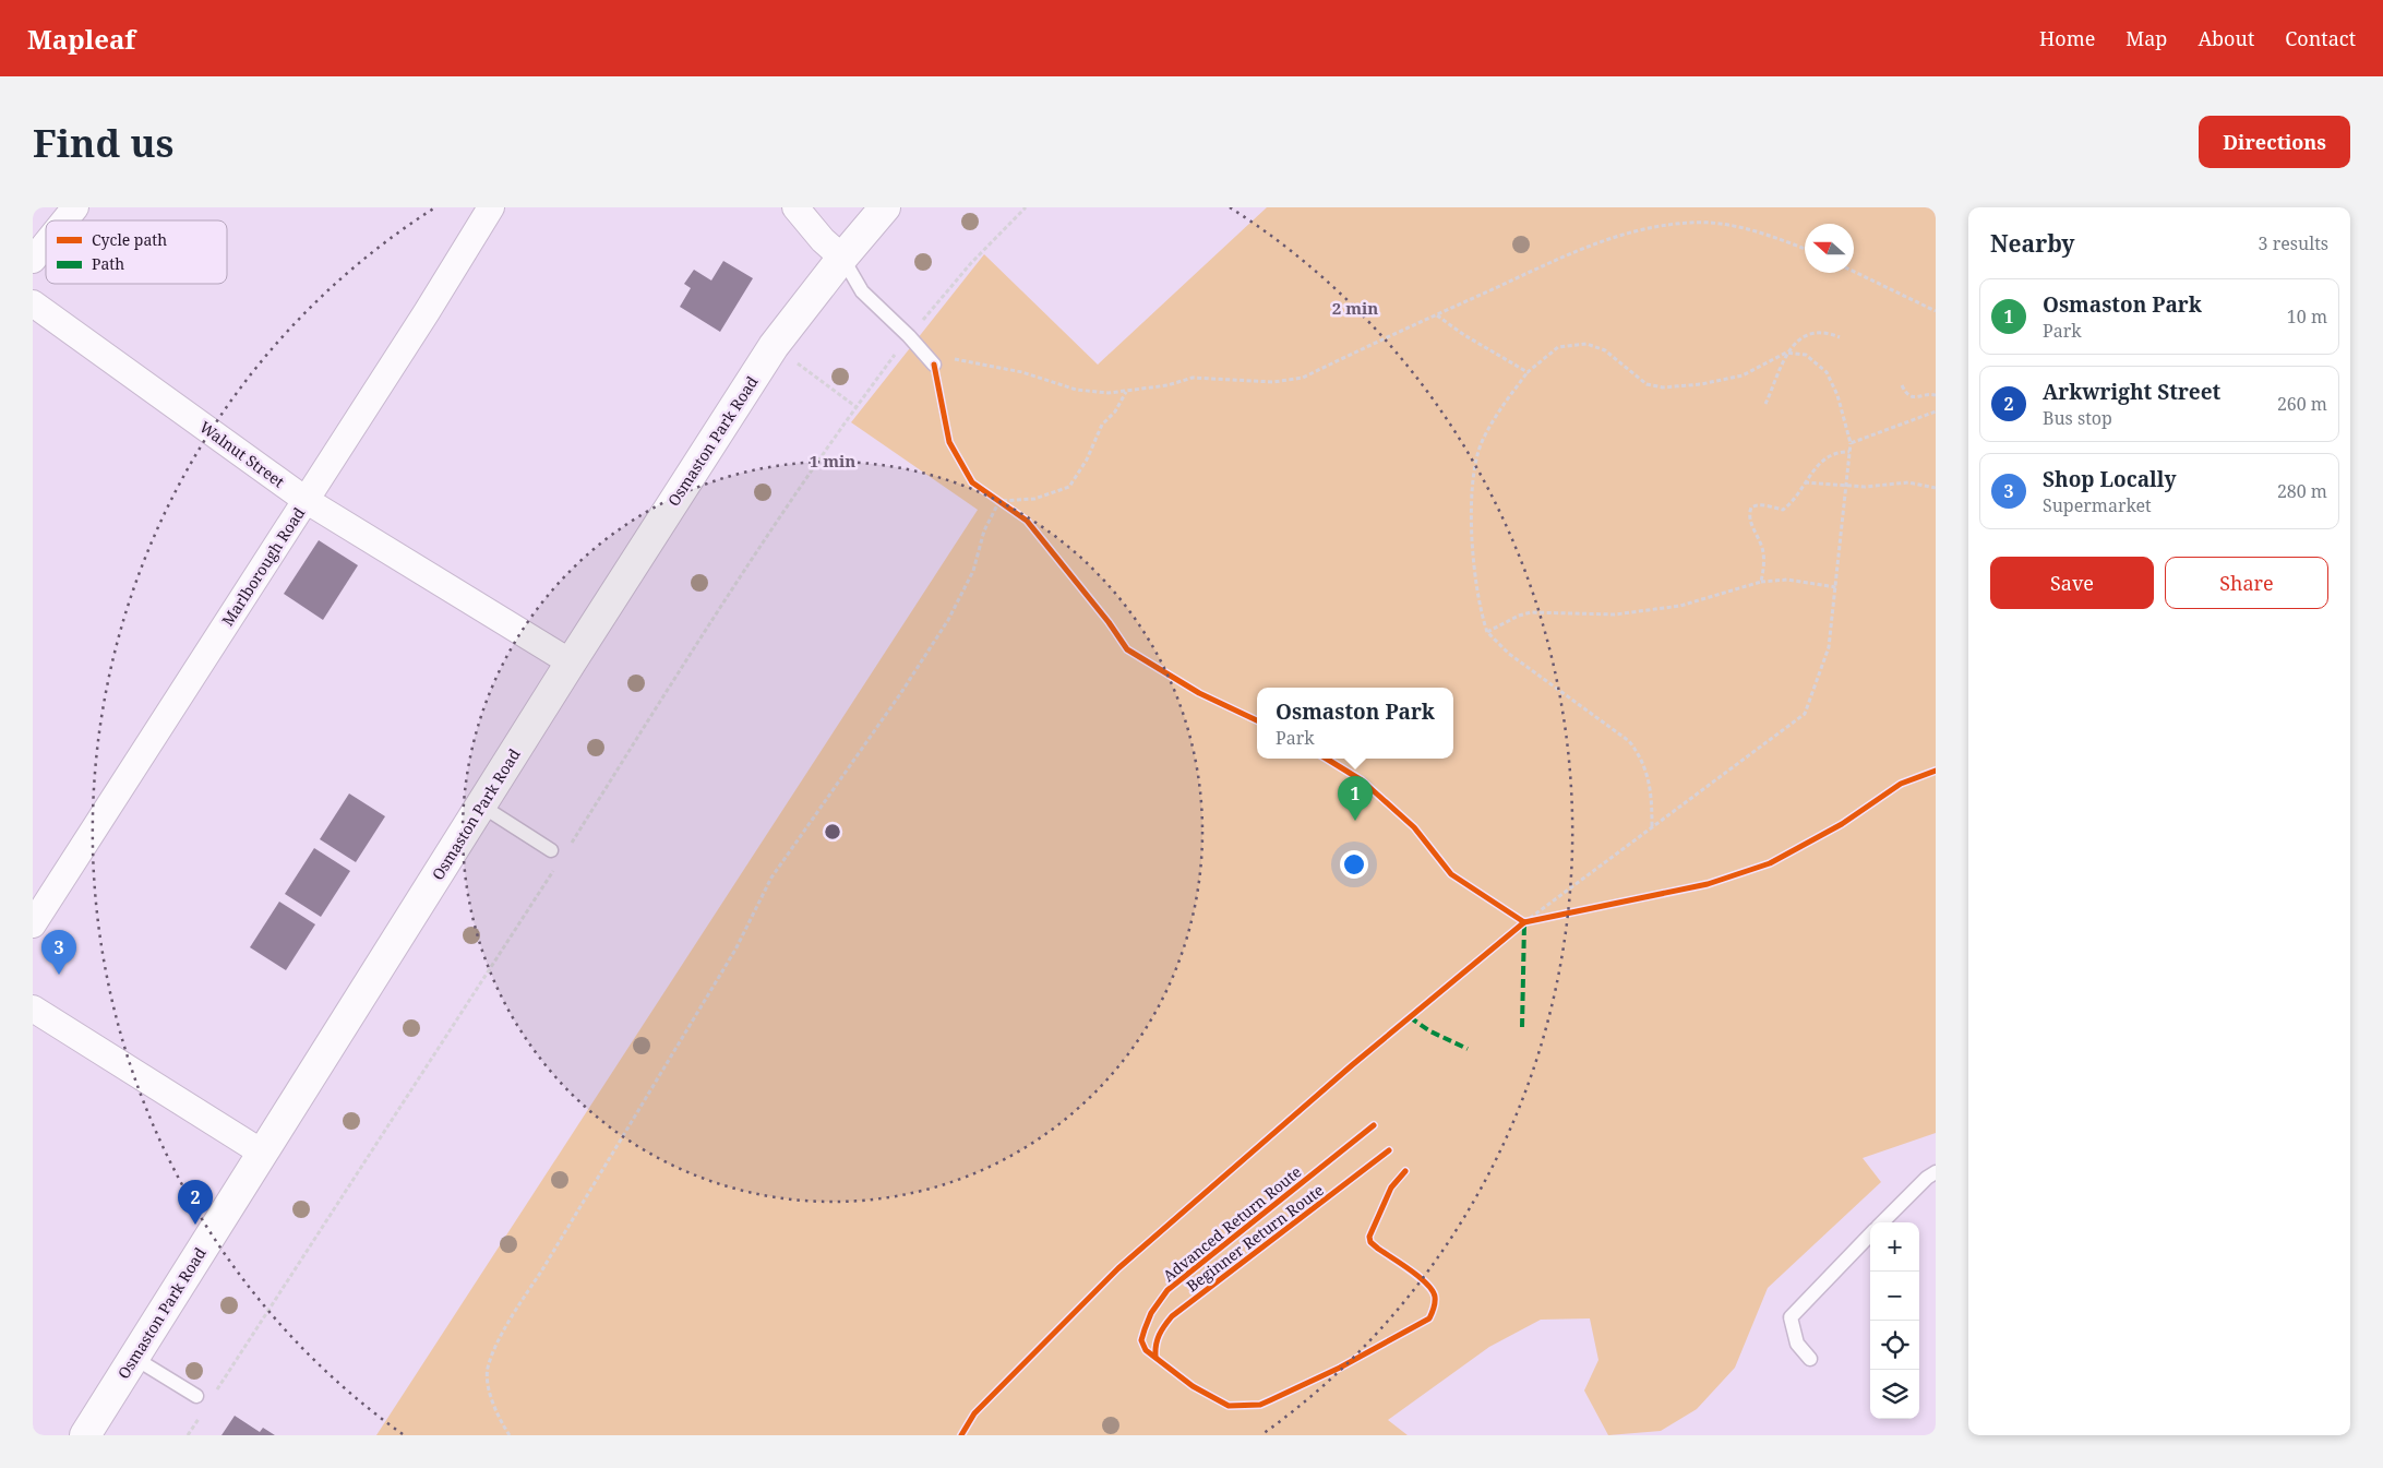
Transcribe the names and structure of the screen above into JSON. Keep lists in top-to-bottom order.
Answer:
{
  "streets": {
    "highway": ["Osmaston Park Road"],
    "street": ["Walnut Street", "Marlborough Road"],
    "cycle path": ["Advanced Return Route", "Beginner Return Route"]
  },
  "crossings": [
    ["Osmaston Park Road", "Walnut Street"],
    ["Walnut Street", "Marlborough Road"]
  ],
  "legend": ["Cycle path", "Path"],
  "north": "left",
  "page": {
    "header": "Mapleaf",
    "nav": [
      "Home",
      "Map",
      "About",
      "Contact"
    ],
    "buttons": [
      "Directions",
      ["Save", "Share"]
    ],
    "title": "Find us",
    "heading": ["Nearby", "3 results"],
    "list": [
      {
        "mark": "1",
        "name": "Osmaston Park",
        "note": "Park",
        "value": "10 m"
      },
      {
        "mark": "2",
        "name": "Arkwright Street",
        "note": "Bus stop",
        "value": "260 m"
      },
      {
        "mark": "3",
        "name": "Shop Locally",
        "note": "Supermarket",
        "value": "280 m"
      }
    ],
    "popup": ["Osmaston Park", "Park"],
    "pins": ["1", "3", "2"],
    "map_buttons": ["+", "−"]
  },
  "rings": ["2 min", "1 min"]
}
